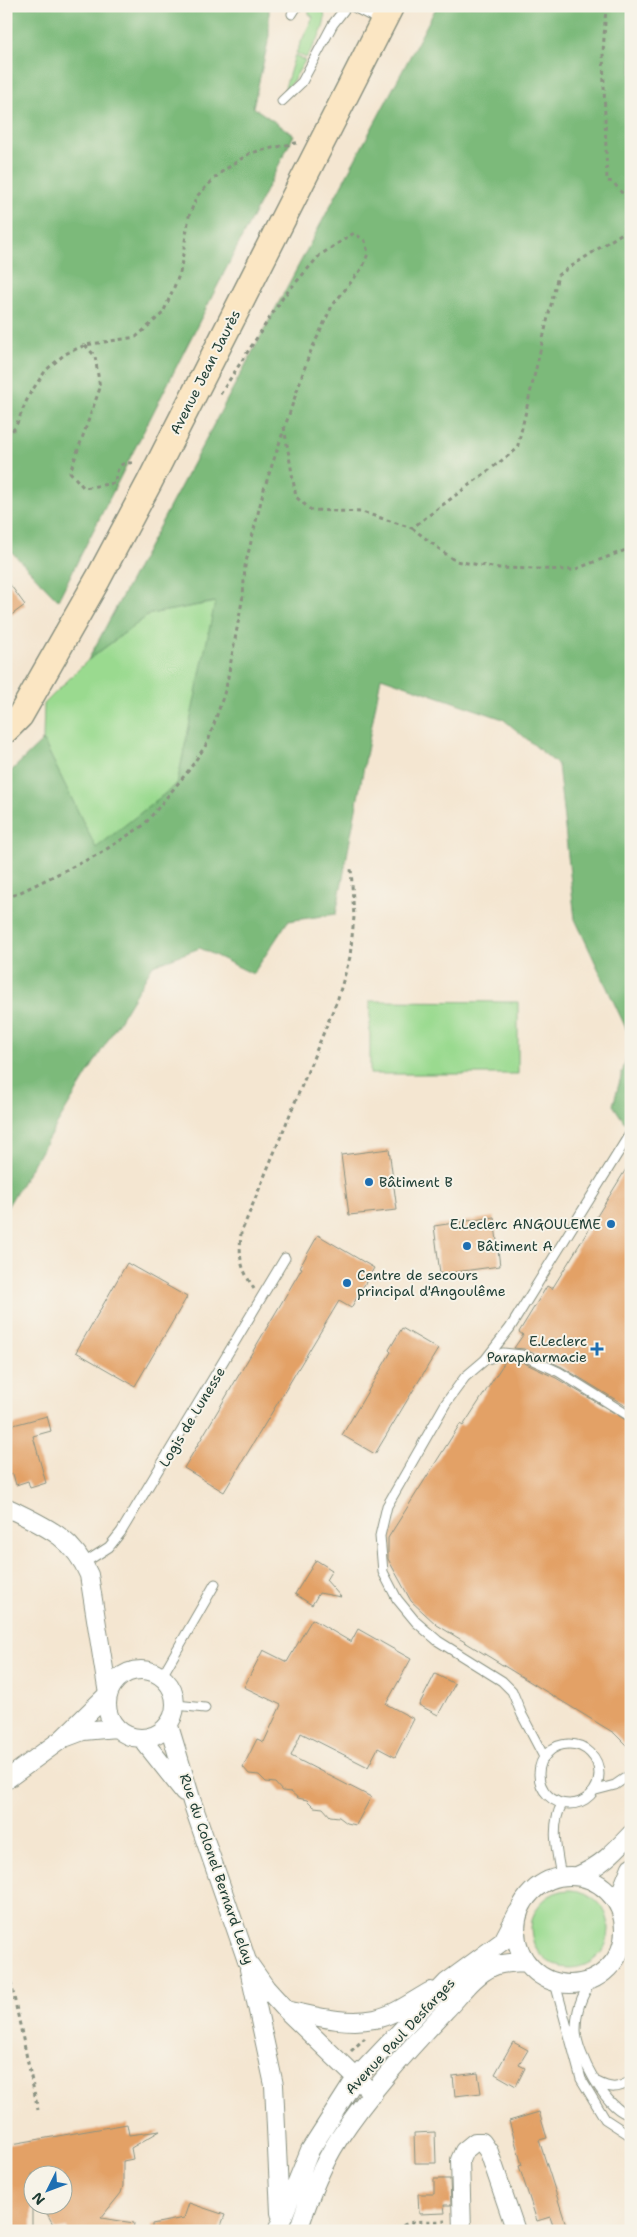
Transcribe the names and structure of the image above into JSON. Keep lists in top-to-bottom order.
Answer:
{
  "streets": {
    "main road": ["Avenue Jean Jaurès"],
    "street": ["Rue du Colonel Bernard Lelay", "Avenue Paul Desfarges"],
    "lane": ["Logis de Lunesse"]
  },
  "crossings": [
    ["Rue du Colonel Bernard Lelay", "Avenue Paul Desfarges"]
  ],
  "places": {
    "other": [
      "Bâtiment B",
      "E.Leclerc ANGOULEME",
      "Bâtiment A",
      "Centre de secours principal d'Angoulême"
    ],
    "health": ["E.Leclerc Parapharmacie"]
  },
  "north": "bottom left"
}
